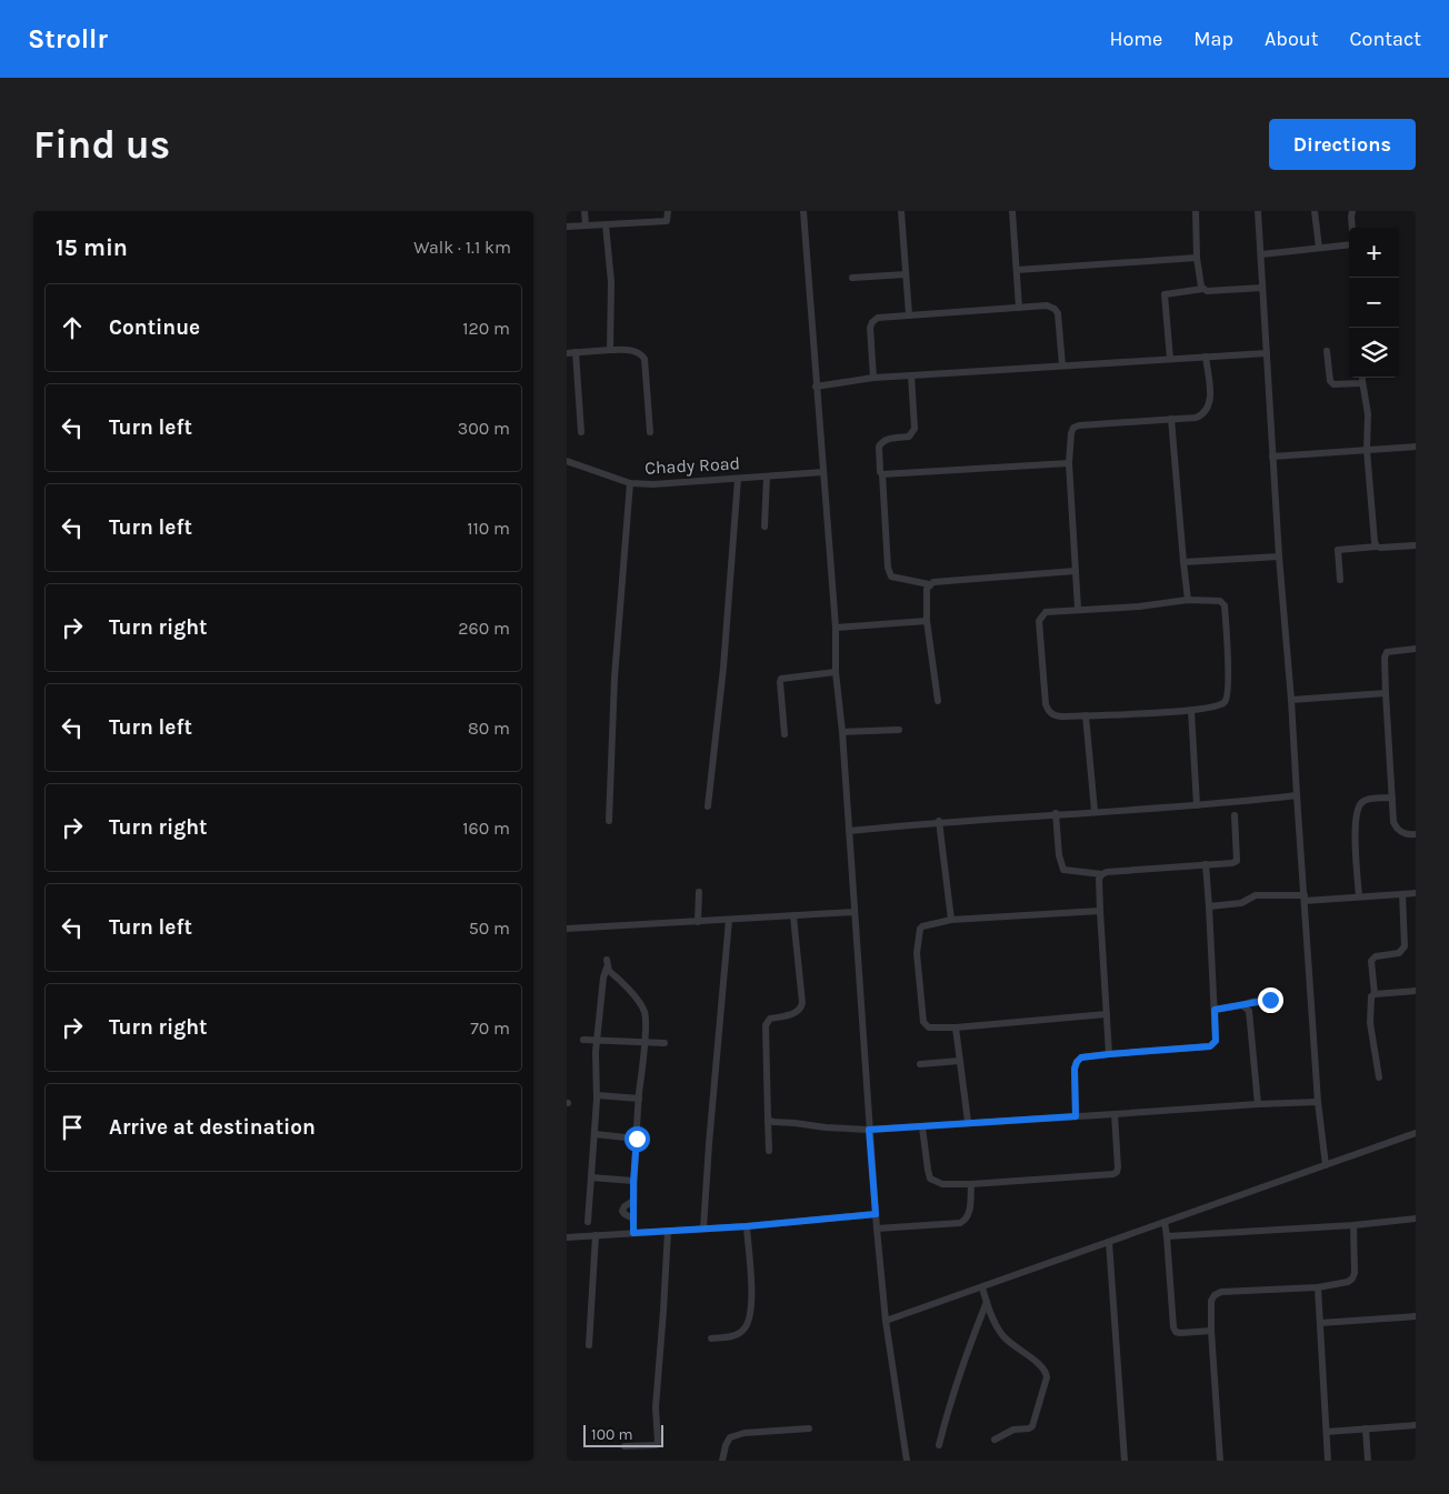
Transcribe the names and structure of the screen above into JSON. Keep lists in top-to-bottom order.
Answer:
{
  "streets": {
    "street": ["Chady Road"]
  },
  "scale_bar": "100 m",
  "page": {
    "header": "Strollr",
    "nav": [
      "Home",
      "Map",
      "About",
      "Contact"
    ],
    "buttons": "Directions",
    "title": "Find us",
    "heading": ["15 min", "Walk · 1.1 km"],
    "map_buttons": ["+", "−"],
    "list": [
      ["Continue", "120 m"],
      ["Turn left", "300 m"],
      ["Turn left", "110 m"],
      ["Turn right", "260 m"],
      ["Turn left", "80 m"],
      ["Turn right", "160 m"],
      ["Turn left", "50 m"],
      ["Turn right", "70 m"],
      "Arrive at destination"
    ],
    "scale": "100 m"
  }
}
